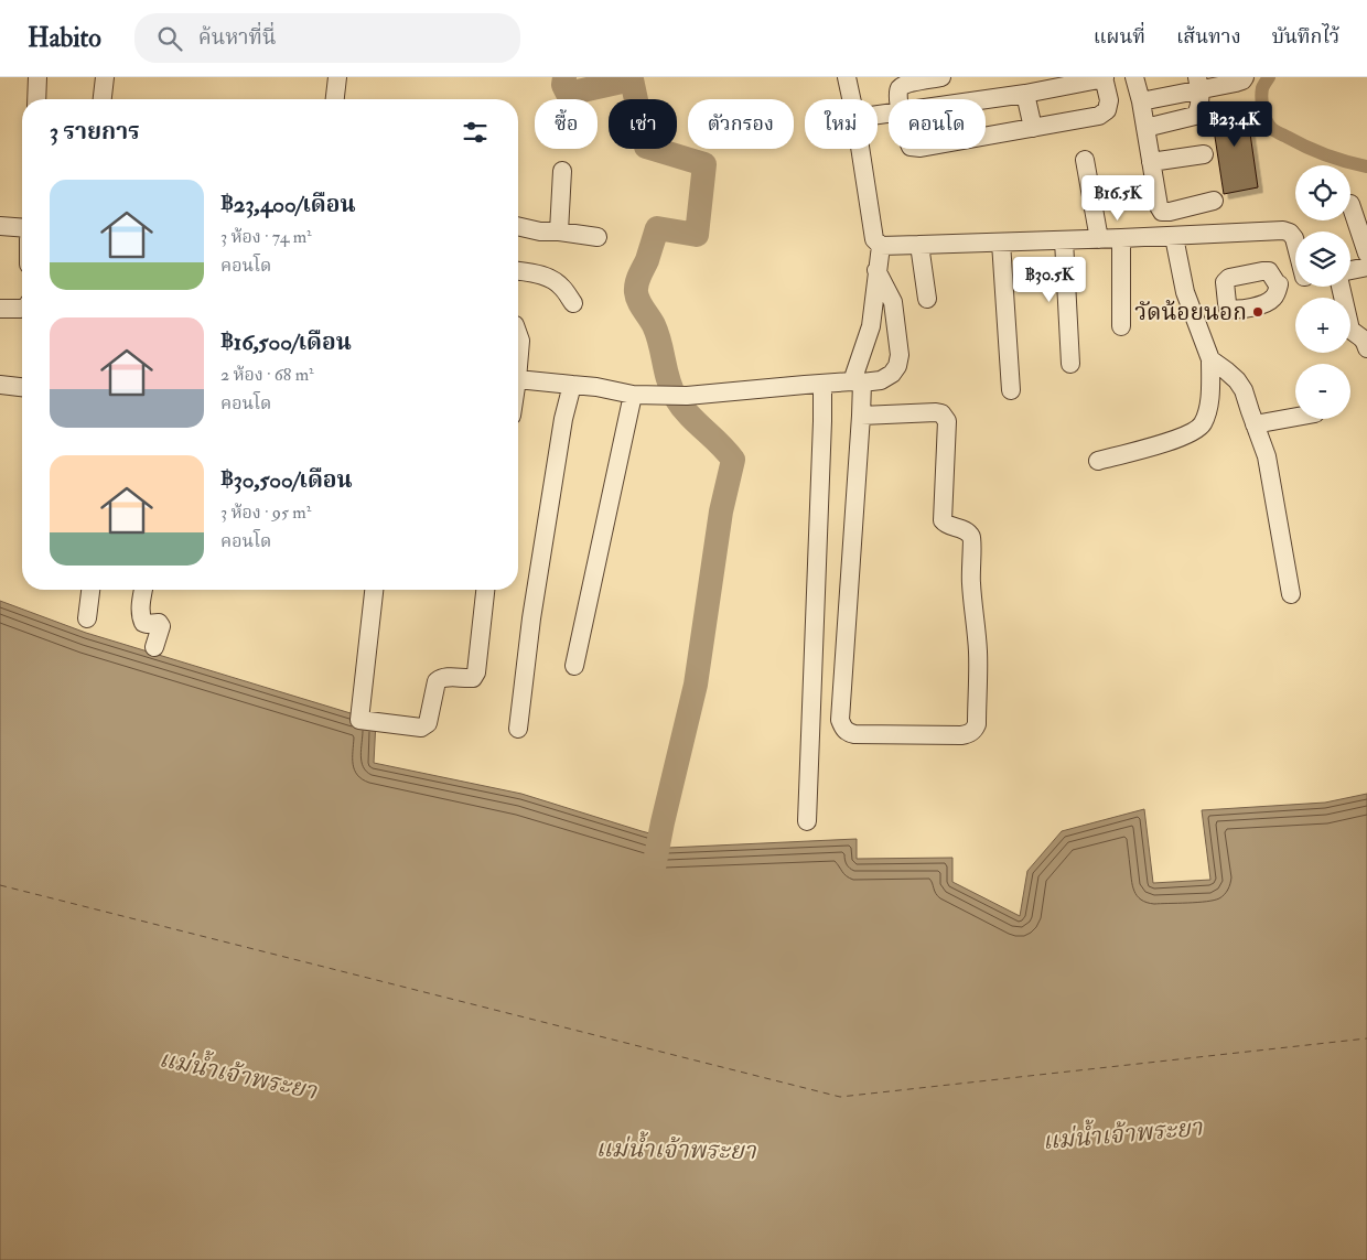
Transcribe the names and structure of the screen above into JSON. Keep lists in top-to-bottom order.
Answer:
{
  "water": ["แม่น้ำเจ้าพระยา"],
  "places": ["วัดน้อยนอก"],
  "page": {
    "header": "Habito",
    "search": "ค้นหาที่นี่",
    "nav": ["แผนที่", "เส้นทาง", "บันทึกไว้"],
    "chip": [
      "ซื้อ",
      "เช่า",
      "ตัวกรอง",
      "ใหม่",
      "คอนโด"
    ],
    "heading": "3 รายการ",
    "price": ["฿23.4K", "฿16.5K", "฿30.5K"],
    "map_buttons": ["+", "−"],
    "list": [
      {
        "name": "฿23,400/เดือน",
        "note": "3 ห้อง · 74 m² · คอนโด"
      },
      {
        "name": "฿16,500/เดือน",
        "note": "2 ห้อง · 68 m² · คอนโด"
      },
      {
        "name": "฿30,500/เดือน",
        "note": "3 ห้อง · 95 m² · คอนโด"
      }
    ]
  }
}
